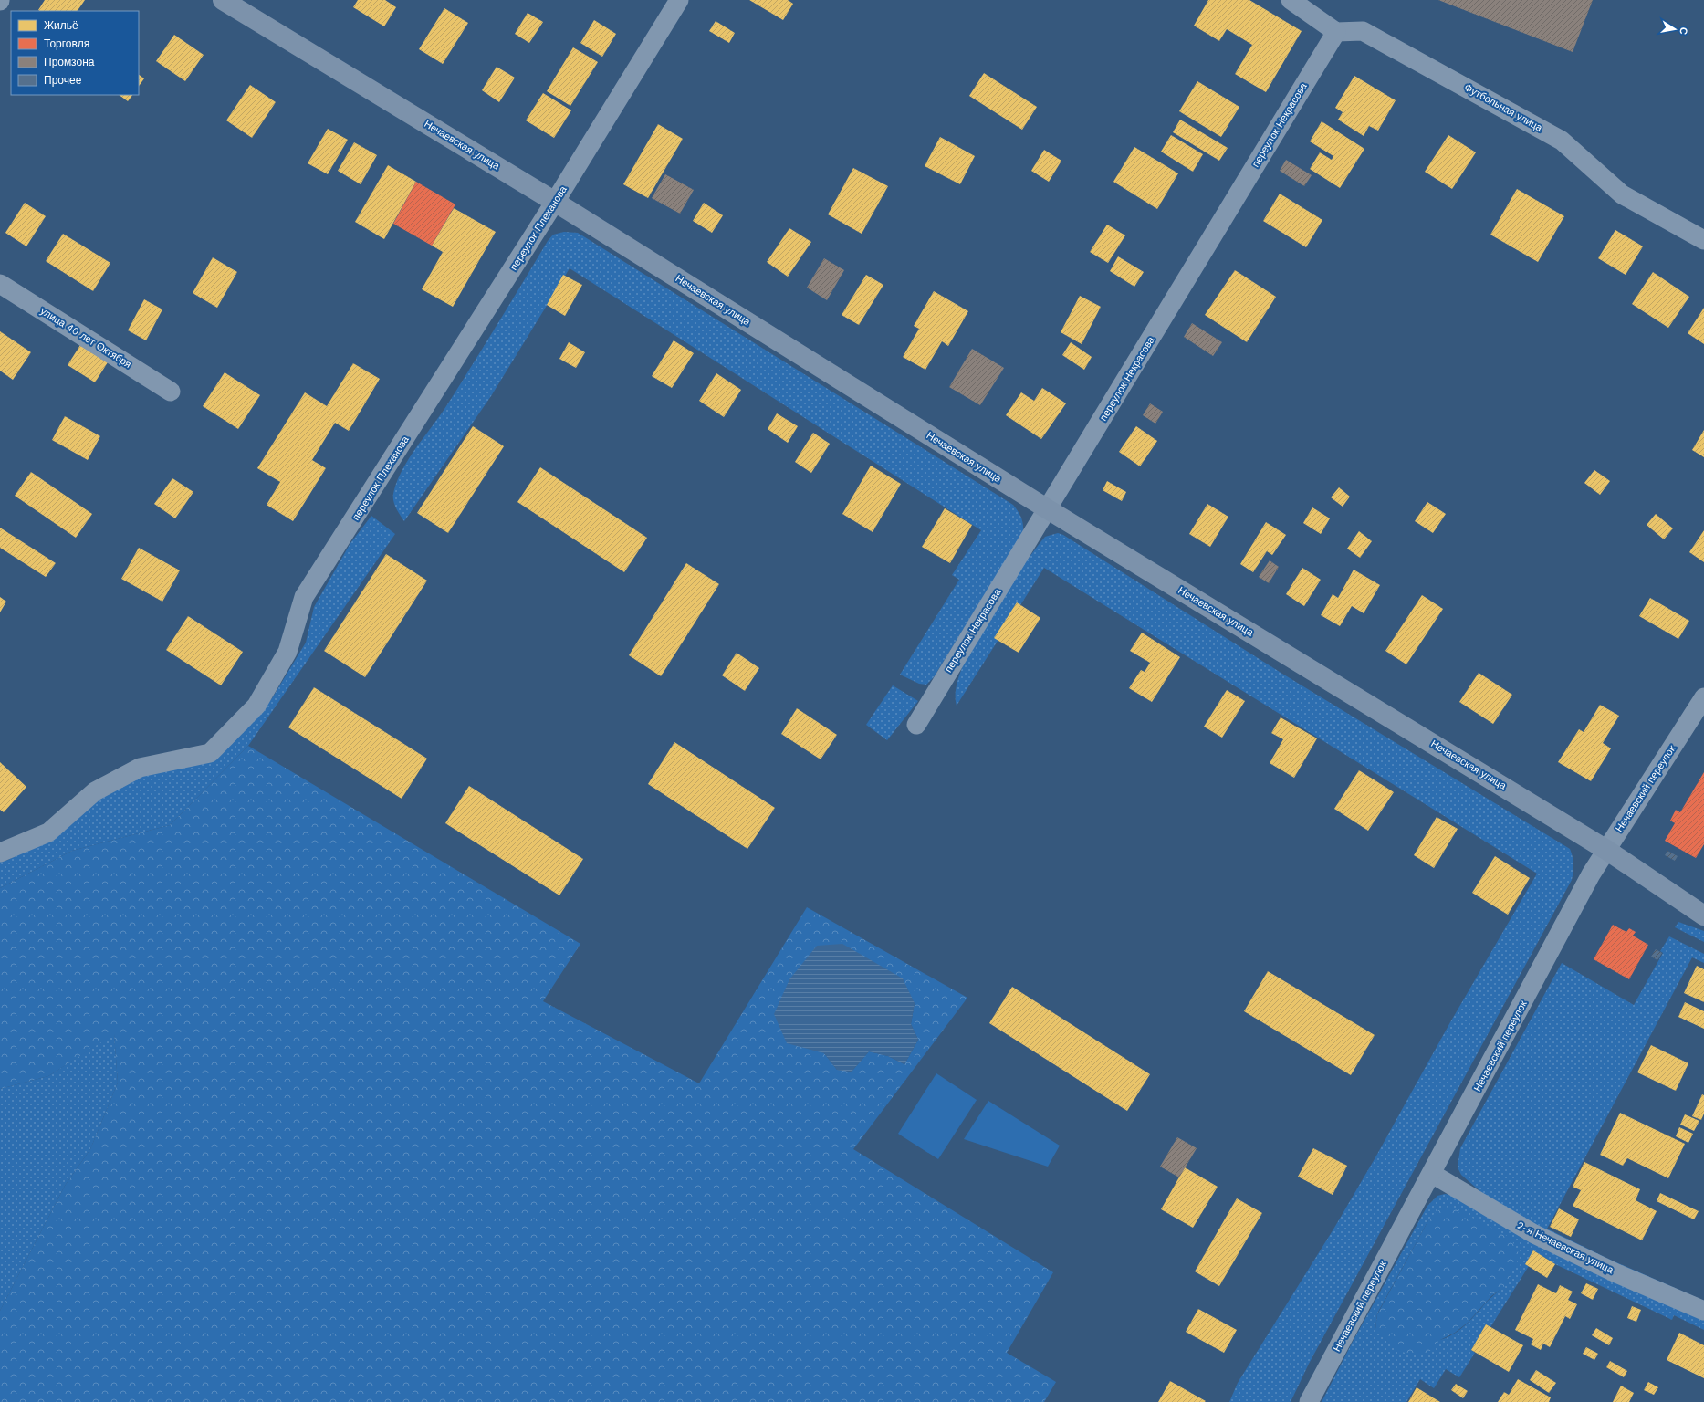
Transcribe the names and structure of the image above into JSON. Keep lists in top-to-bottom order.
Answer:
{
  "streets": {
    "street": [
      "Футбольная улица",
      "переулок Некрасова",
      "Нечаевская улица",
      "переулок Плеханова",
      "улица 40 лет Октября",
      "Нечаевский переулок",
      "2-я Нечаевская улица"
    ]
  },
  "crossings": [
    ["Футбольная улица", "переулок Некрасова"],
    ["переулок Некрасова", "Нечаевская улица"],
    ["Нечаевская улица", "переулок Плеханова"],
    ["Нечаевская улица", "Нечаевский переулок"],
    ["Нечаевский переулок", "2-я Нечаевская улица"]
  ],
  "legend": [
    "Жильё",
    "Торговля",
    "Промзона",
    "Прочее"
  ],
  "north": "right"
}
